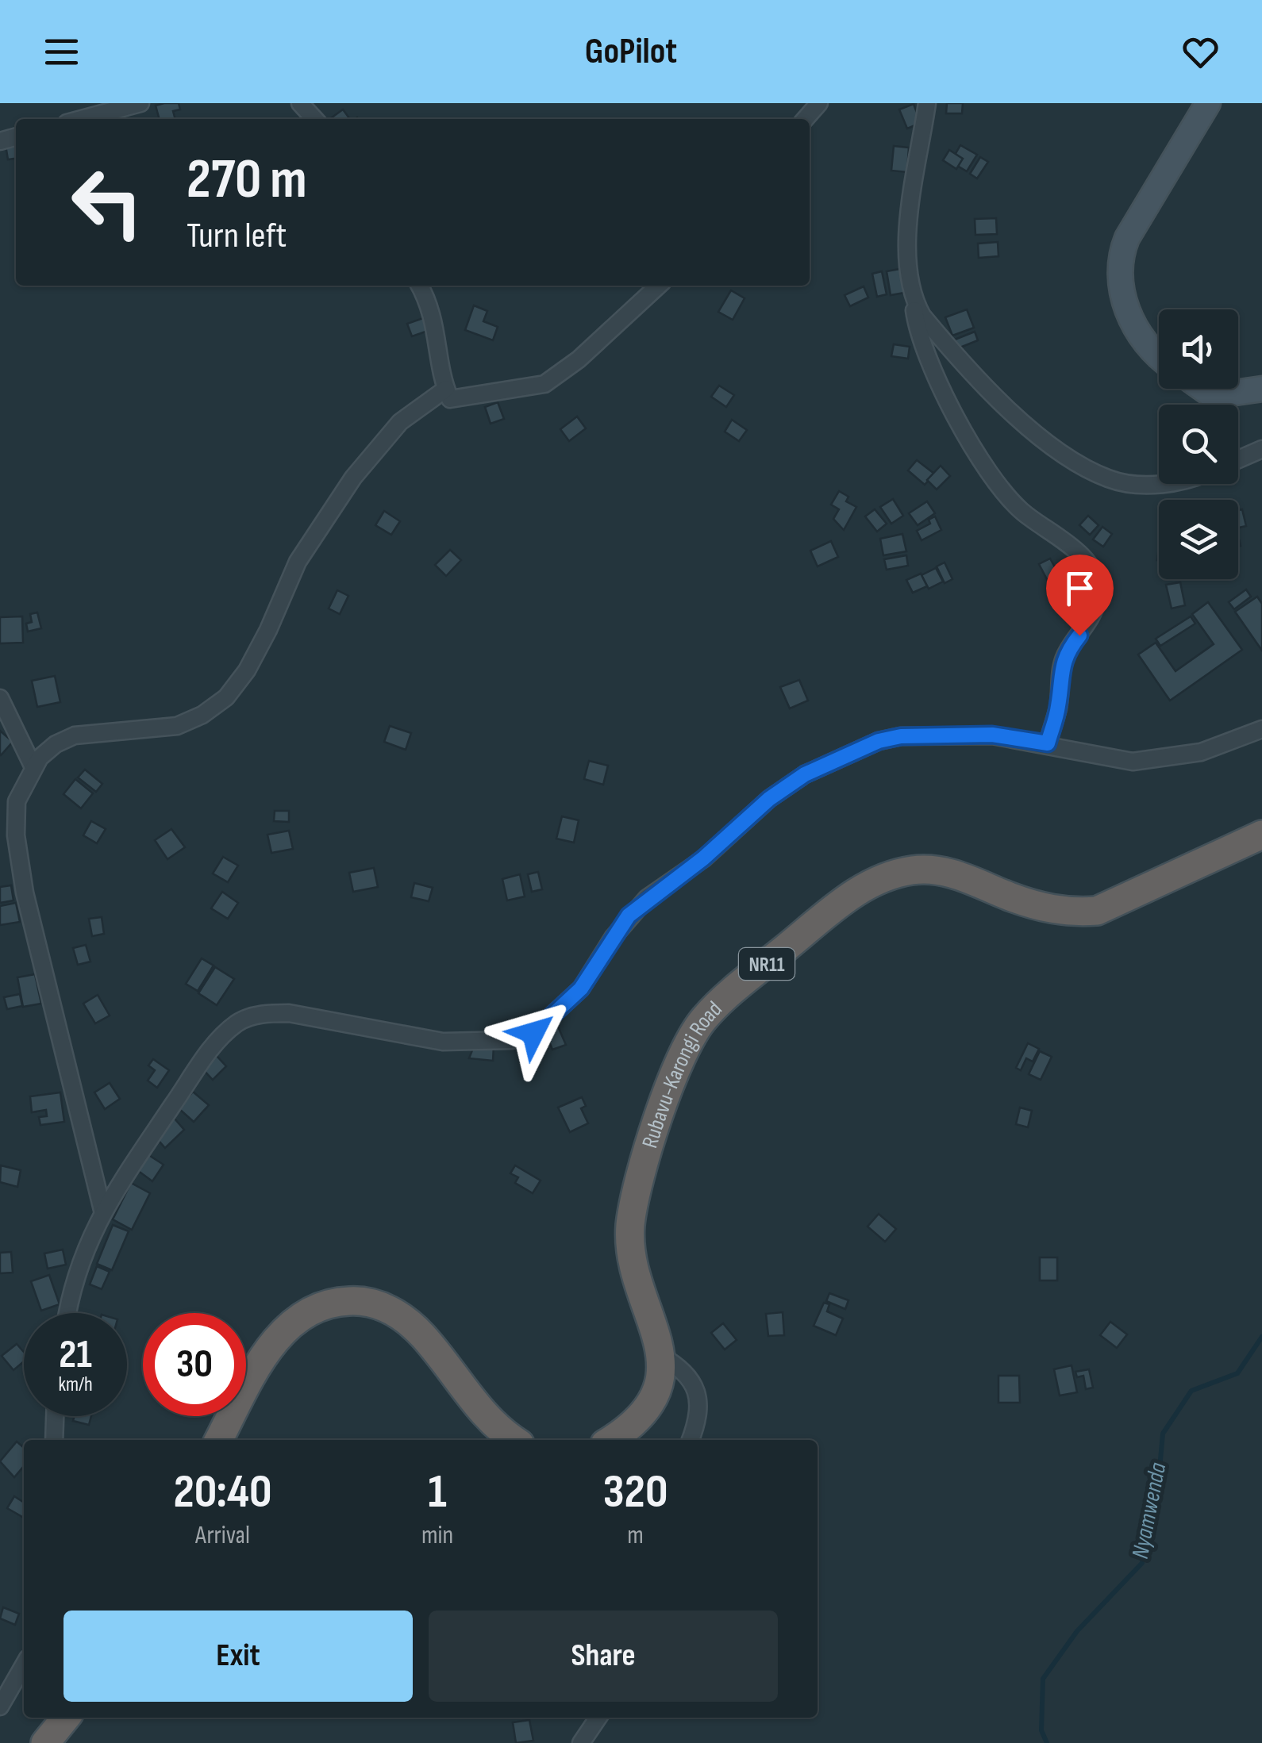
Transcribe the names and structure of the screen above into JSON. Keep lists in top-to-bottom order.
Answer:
{
  "streets": {
    "highway": ["NR11", "Rubavu-Karongi Road"]
  },
  "water": ["Nyamwenda"],
  "page": {
    "header": "GoPilot",
    "turn": ["270 m", "Turn left"],
    "speed": "21 km/h",
    "limit": "30",
    "eta": [
      "20:40",
      "Arrival",
      "1",
      "min",
      "320",
      "m"
    ],
    "buttons": ["Exit", "Share"]
  }
}
